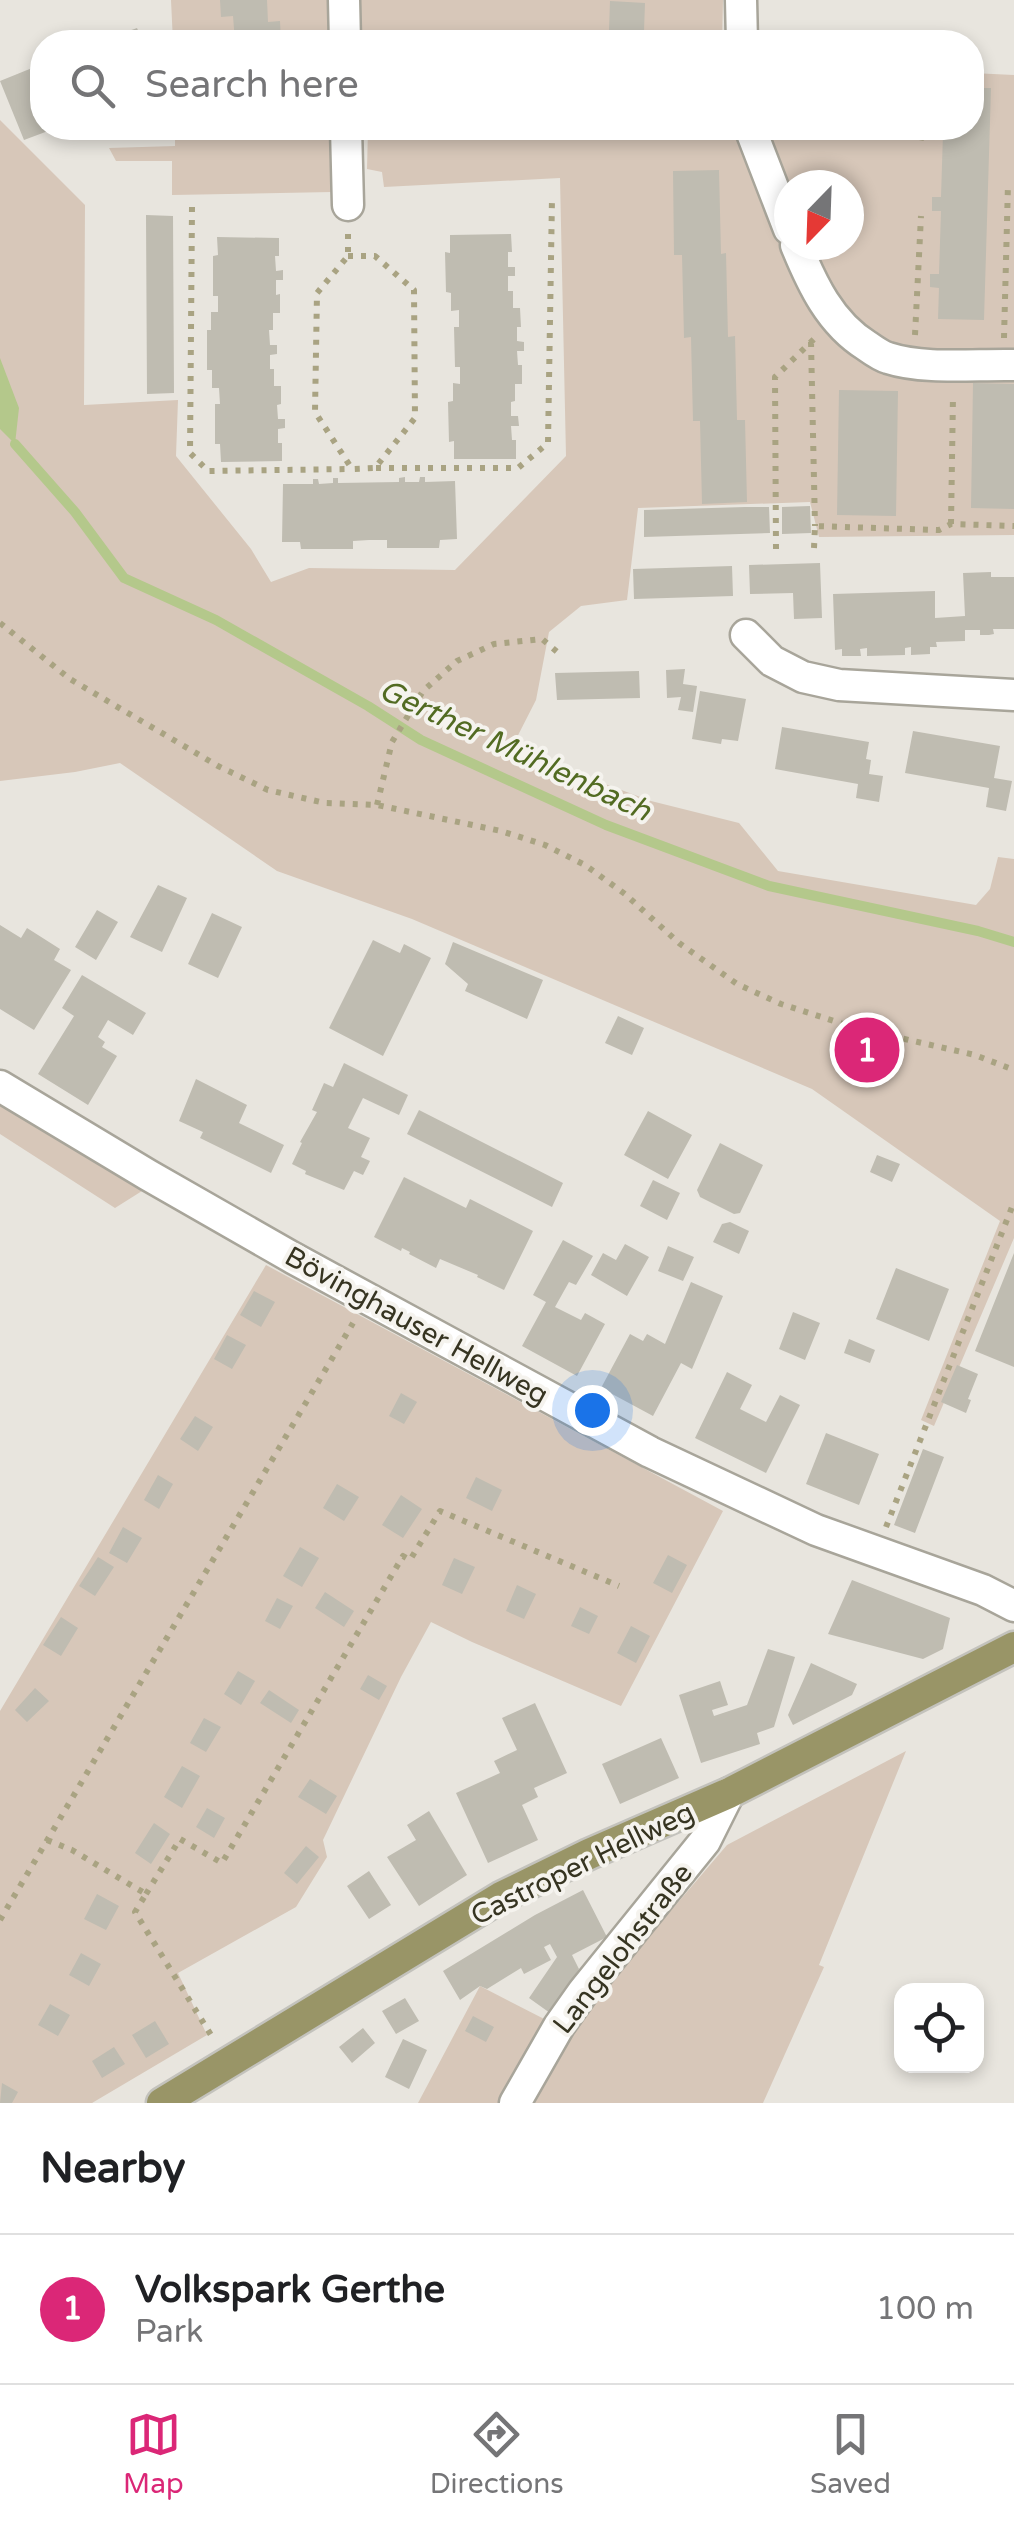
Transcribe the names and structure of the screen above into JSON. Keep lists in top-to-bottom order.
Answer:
{
  "streets": {
    "main road": ["Castroper Hellweg"],
    "street": ["Bövinghauser Hellweg", "Langelohstraße"]
  },
  "crossings": [
    ["Castroper Hellweg", "Langelohstraße"]
  ],
  "water": ["Gerther Mühlenbach"],
  "north": "bottom left",
  "page": {
    "search": "Search here",
    "pins": "1",
    "heading": "Nearby",
    "list": [
      {
        "mark": "1",
        "name": "Volkspark Gerthe",
        "note": "Park",
        "value": "100 m"
      }
    ],
    "nav": ["Map", "Directions", "Saved"]
  }
}
